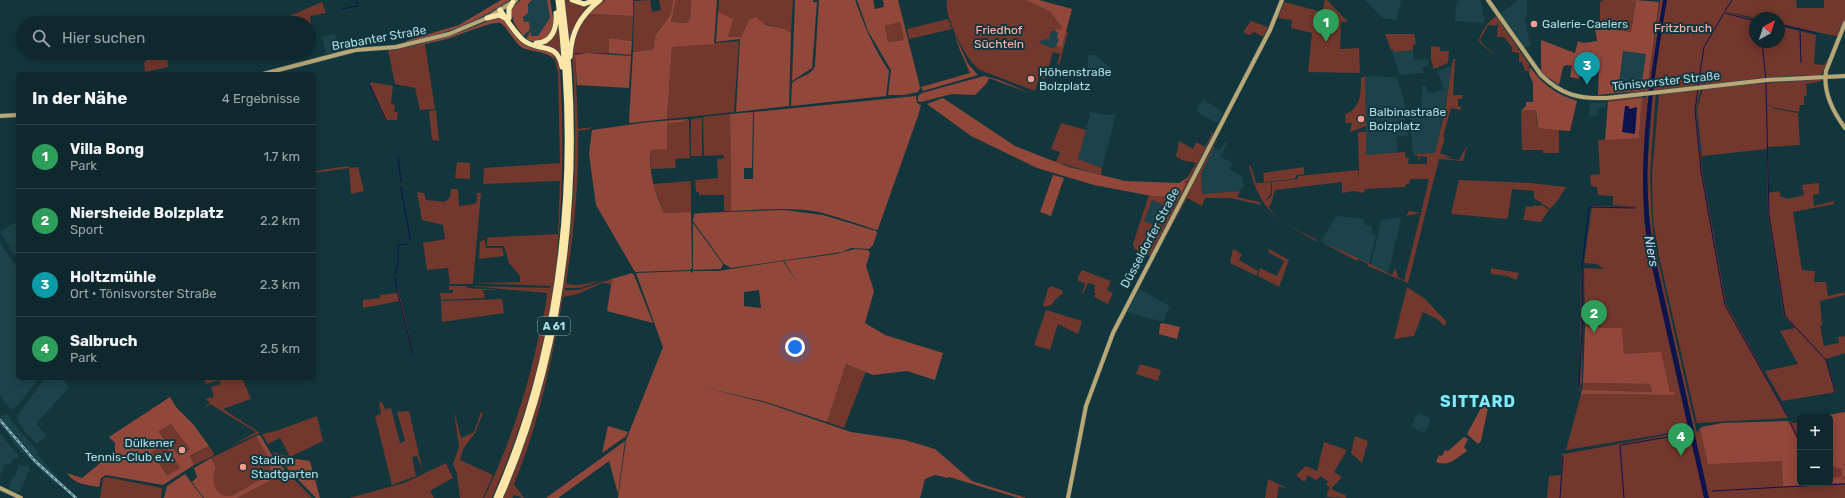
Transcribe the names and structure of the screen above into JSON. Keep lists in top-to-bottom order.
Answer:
{
  "streets": {
    "highway": ["A 61"],
    "main road": ["Brabanter Straße", "Tönisvorster Straße", "Düsseldorfer Straße"]
  },
  "districts": ["SITTARD"],
  "water": ["Niers"],
  "parks": ["Fritzbruch", "Friedhof Süchteln"],
  "places": [
    "Galerie-Caelers",
    "Höhenstraße Bolzplatz",
    "Balbinastraße Bolzplatz",
    "Dülkener Tennis-Club e.V.",
    "Stadion Stadtgarten"
  ],
  "north": "top right",
  "page": {
    "pins": [
      "1",
      "3",
      "2",
      "4"
    ],
    "search": "Hier suchen",
    "heading": ["In der Nähe", "4 Ergebnisse"],
    "list": [
      {
        "mark": "1",
        "name": "Villa Bong",
        "note": "Park",
        "value": "1.7 km"
      },
      {
        "mark": "2",
        "name": "Niersheide Bolzplatz",
        "note": "Sport",
        "value": "2.2 km"
      },
      {
        "mark": "3",
        "name": "Holtzmühle",
        "note": "Ort · Tönisvorster Straße",
        "value": "2.3 km"
      },
      {
        "mark": "4",
        "name": "Salbruch",
        "note": "Park",
        "value": "2.5 km"
      }
    ],
    "map_buttons": ["+", "−"]
  }
}
